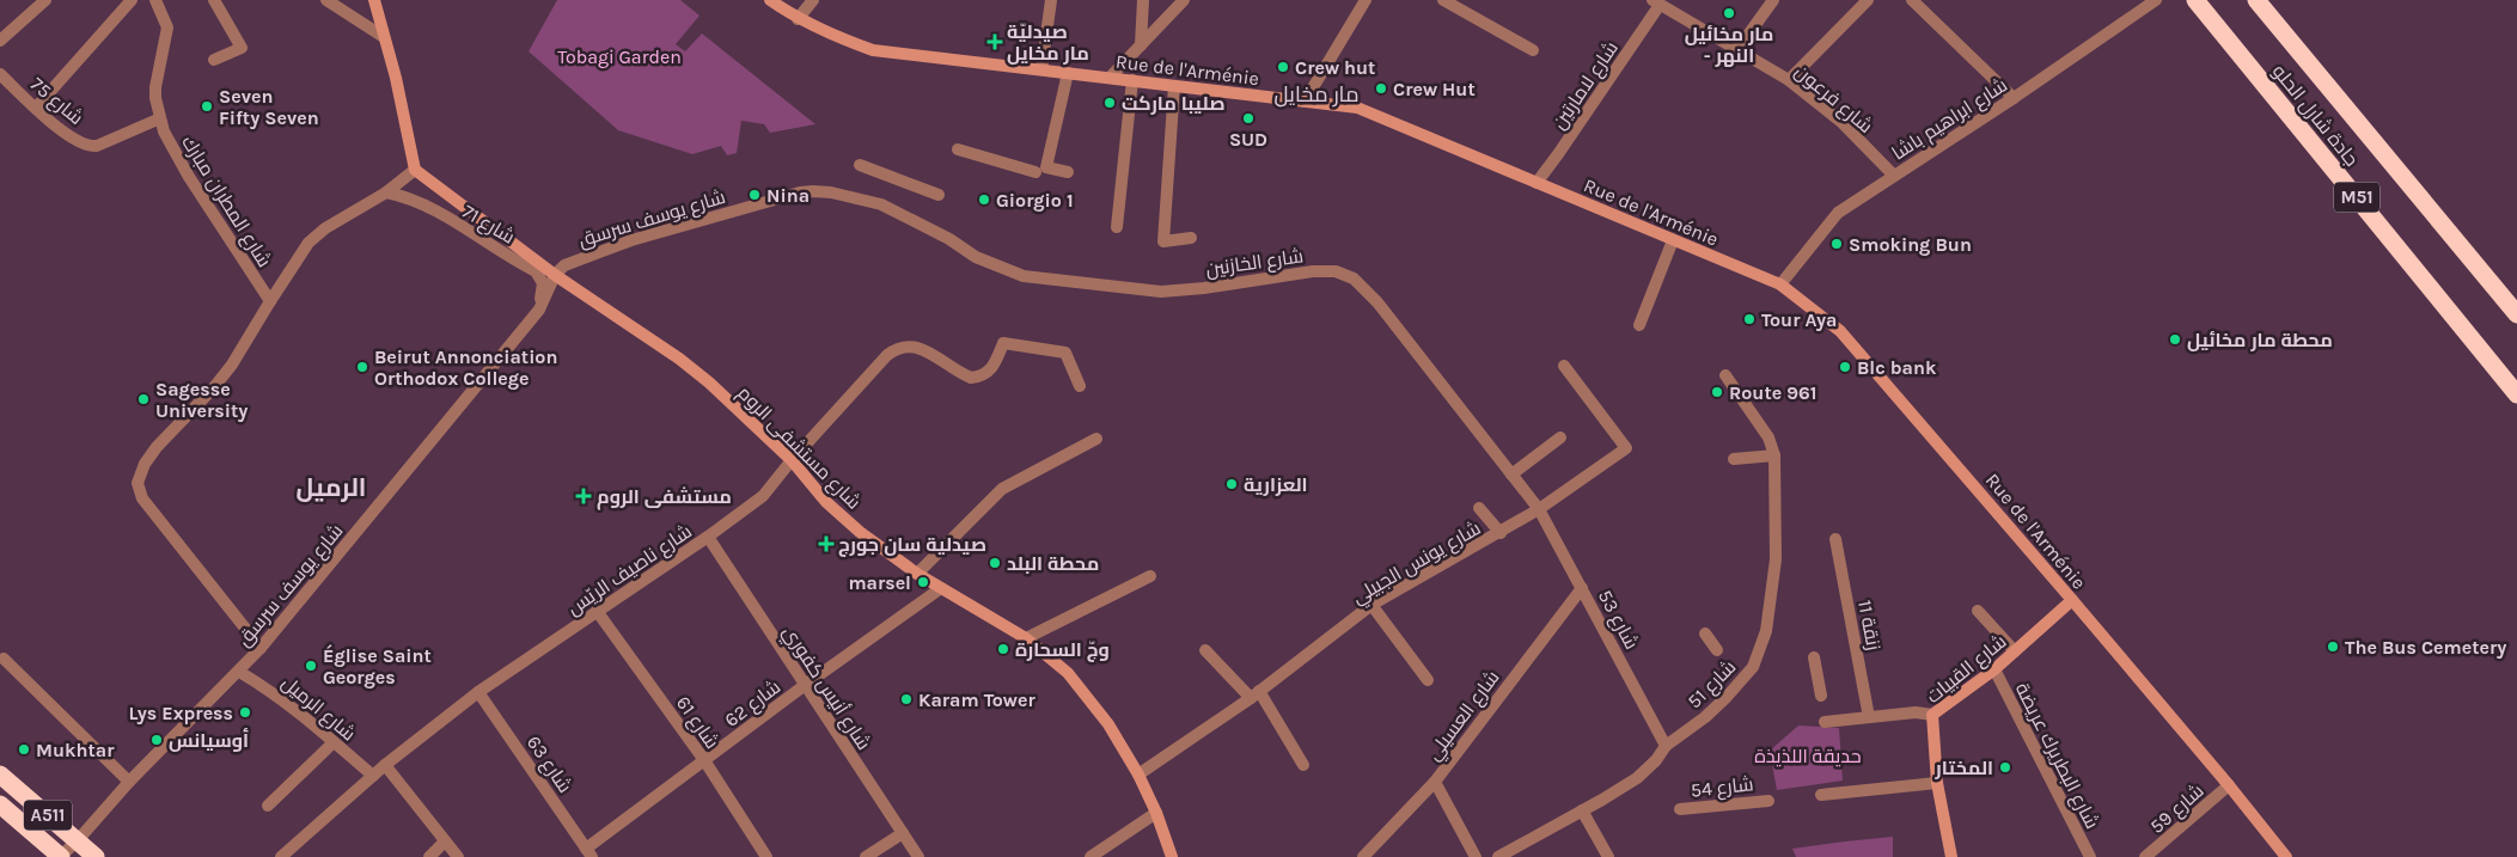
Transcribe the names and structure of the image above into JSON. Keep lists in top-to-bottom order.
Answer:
{
  "streets": {
    "highway": ["جادة شارل الحلو", "M51", "A511"],
    "street": [
      "Rue de l'Arménie",
      "شارع لامارتين",
      "شارع فرعون",
      "شارع 75",
      "شارع ابراهيم باشا",
      "شارع المطران مبارك",
      "شارع يوسف سرسق",
      "شارع 71",
      "شارع الخازنين",
      "شارع مستشفى الروم",
      "شارع يونس الجبيلي",
      "شارع ناصيف الريّس",
      "شارع 53",
      "زنقة 11",
      "شارع القبيات",
      "شارع 51",
      "شارع أنيس كفوري",
      "شارع 62",
      "شارع الرميل",
      "شارع العسيلي",
      "شارع 61",
      "شارع البطريرك عريضة",
      "شارع 63",
      "شارع 54",
      "شارع 59"
    ]
  },
  "crossings": [
    ["Rue de l'Arménie", "شارع لامارتين"],
    ["Rue de l'Arménie", "شارع ابراهيم باشا"],
    ["Rue de l'Arménie", "شارع القبيات"],
    ["Rue de l'Arménie", "شارع 59"],
    ["شارع لامارتين", "شارع فرعون"],
    ["شارع فرعون", "شارع ابراهيم باشا"],
    ["شارع 75", "شارع المطران مبارك"],
    ["شارع يوسف سرسق", "شارع 71"],
    ["شارع يوسف سرسق", "شارع الخازنين"],
    ["شارع يوسف سرسق", "شارع مستشفى الروم"],
    ["شارع يوسف سرسق", "شارع الرميل"],
    ["شارع يوسف سرسق", "A511"],
    ["شارع الخازنين", "شارع يونس الجبيلي"],
    ["شارع الخازنين", "شارع 53"],
    ["شارع مستشفى الروم", "شارع يونس الجبيلي"],
    ["شارع مستشفى الروم", "شارع ناصيف الريّس"],
    ["شارع مستشفى الروم", "شارع 62"],
    ["شارع يونس الجبيلي", "شارع 53"],
    ["شارع ناصيف الريّس", "شارع أنيس كفوري"],
    ["شارع ناصيف الريّس", "شارع الرميل"],
    ["شارع ناصيف الريّس", "شارع 61"],
    ["شارع ناصيف الريّس", "شارع 63"],
    ["شارع 53", "شارع 51"],
    ["شارع 53", "شارع العسيلي"],
    ["شارع القبيات", "شارع البطريرك عريضة"],
    ["شارع أنيس كفوري", "شارع 62"],
    ["شارع 62", "شارع 61"],
    ["شارع 62", "شارع 63"]
  ],
  "districts": ["مار مخايل", "الرميل"],
  "parks": ["Tobagi Garden", "حديقة اللذيذة"],
  "places": {
    "other": [
      "مار مخائيل - النهر",
      "Crew hut",
      "Crew Hut",
      "صليبا ماركت",
      "Seven Fifty Seven",
      "SUD",
      "Nina",
      "Giorgio 1",
      "Smoking Bun",
      "Tour Aya",
      "محطة مار مخائيل",
      "Beirut Annonciation Orthodox College",
      "Blc bank",
      "Route 961",
      "Sagesse University",
      "العزارية",
      "محطة البلد",
      "marsel",
      "The Bus Cemetery",
      "وجّ السحارة",
      "Église Saint Georges",
      "Karam Tower",
      "Lys Express",
      "أوسيانس",
      "Mukhtar",
      "المختار"
    ],
    "health": ["صيدليّة مار مخايل", "مستشفى الروم", "صيدلية سان جورج"]
  }
}
